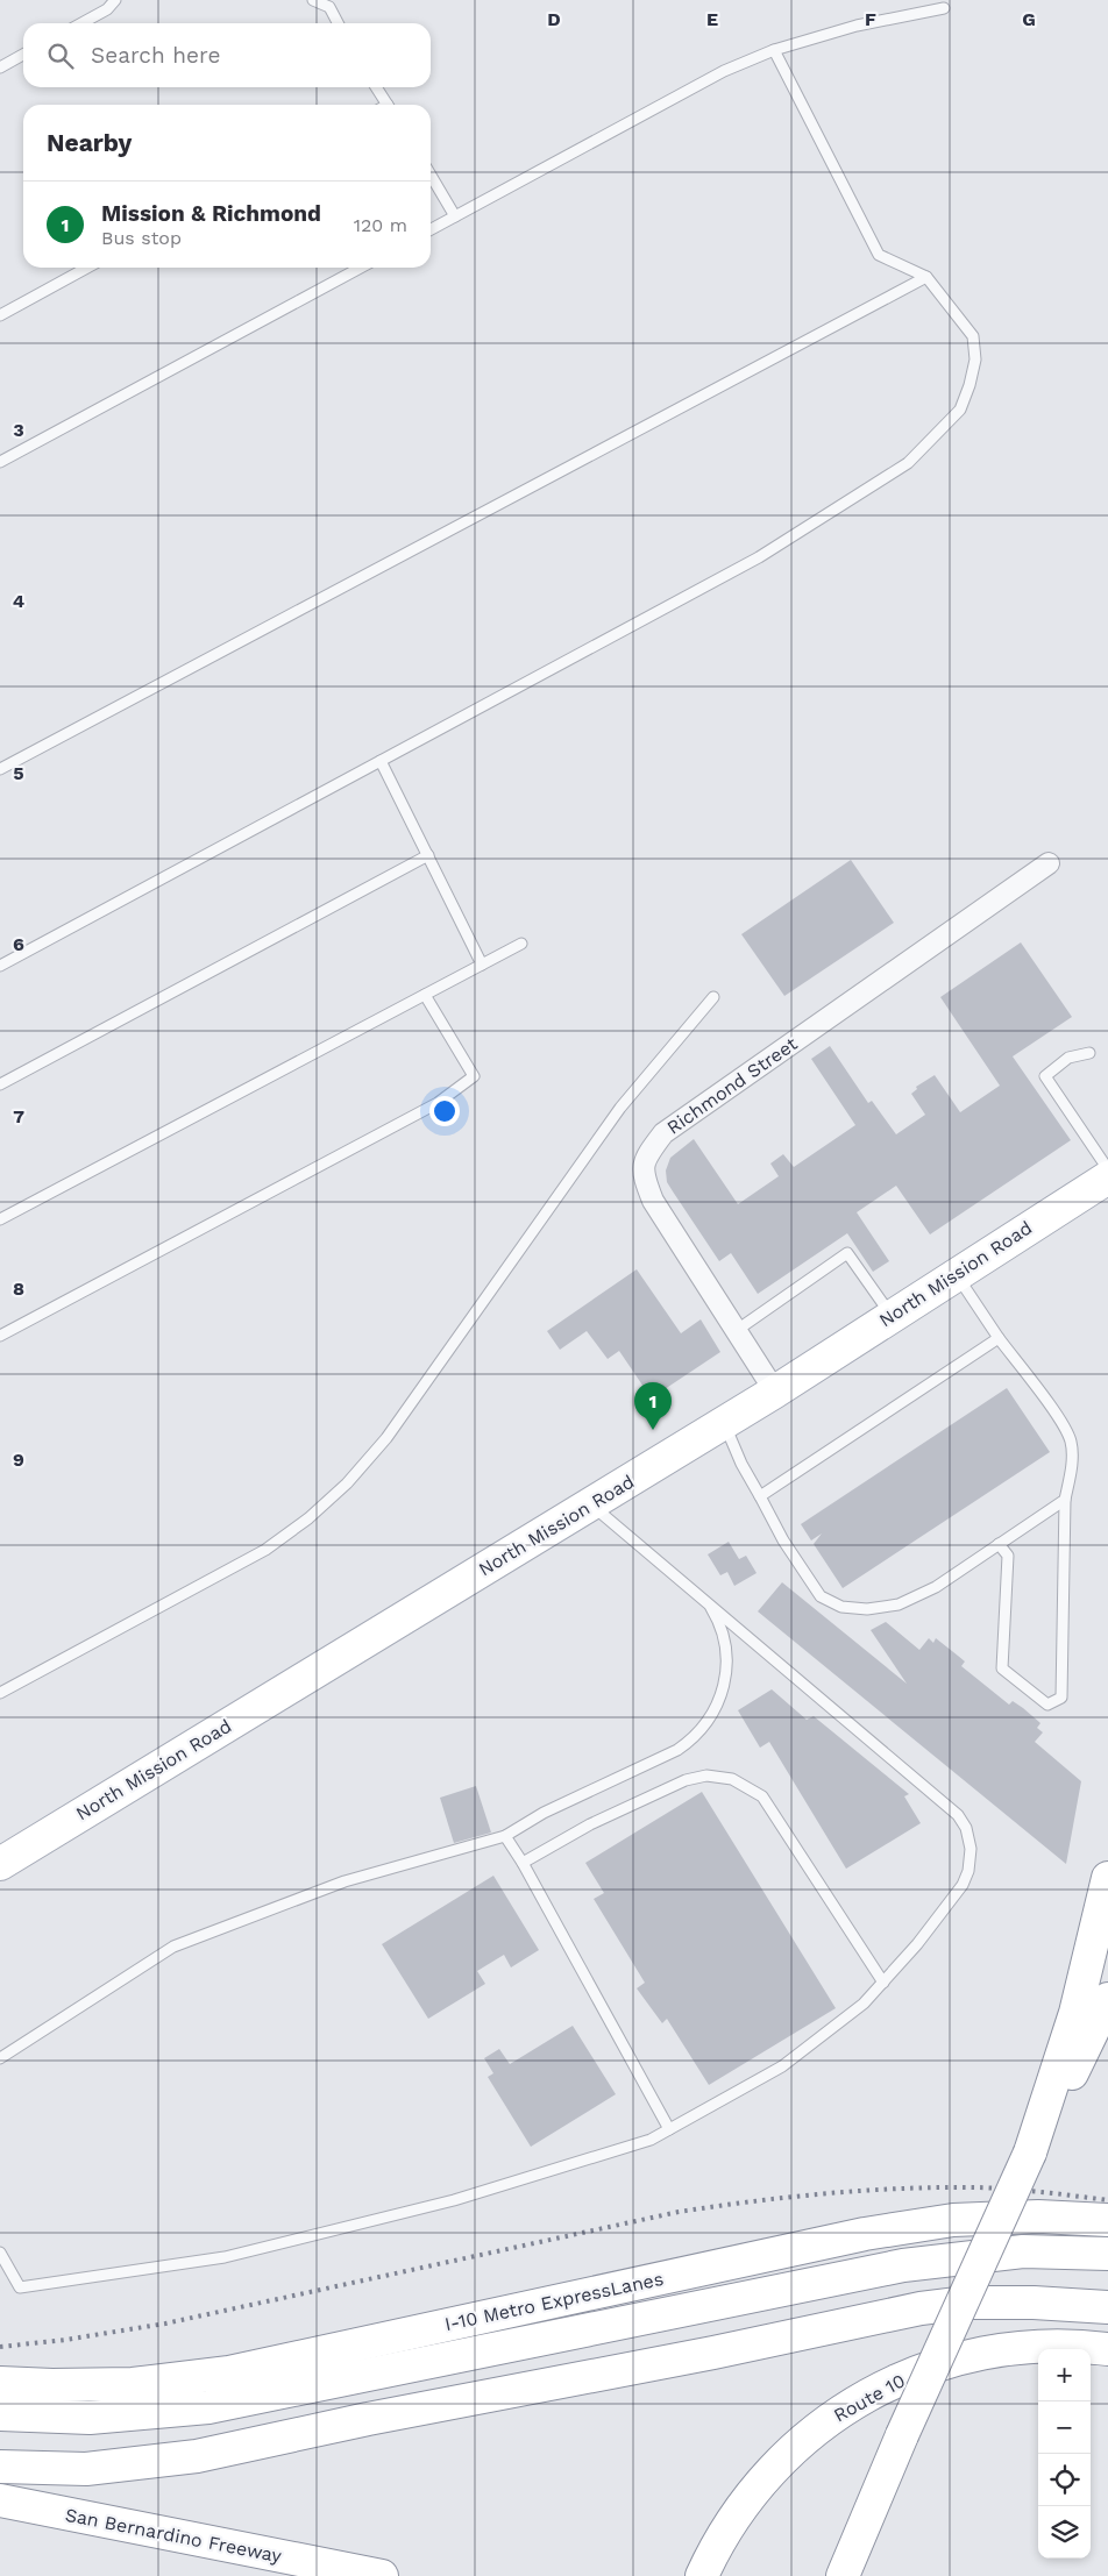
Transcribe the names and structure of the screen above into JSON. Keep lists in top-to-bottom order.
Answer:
{
  "streets": {
    "main road": [
      "North Mission Road",
      "I-10 Metro ExpressLanes",
      "Route 10",
      "San Bernardino Freeway"
    ],
    "street": ["Richmond Street"]
  },
  "crossings": [
    ["Richmond Street", "North Mission Road"]
  ],
  "page": {
    "search": "Search here",
    "heading": "Nearby",
    "list": [
      {
        "mark": "1",
        "name": "Mission & Richmond",
        "note": "Bus stop",
        "value": "120 m"
      }
    ],
    "pins": "1",
    "map_buttons": ["+", "−"]
  },
  "grid": {
    "columns": [
      "D",
      "E",
      "F",
      "G"
    ],
    "rows": [
      "3",
      "4",
      "5",
      "6",
      "7",
      "8",
      "9"
    ]
  }
}
